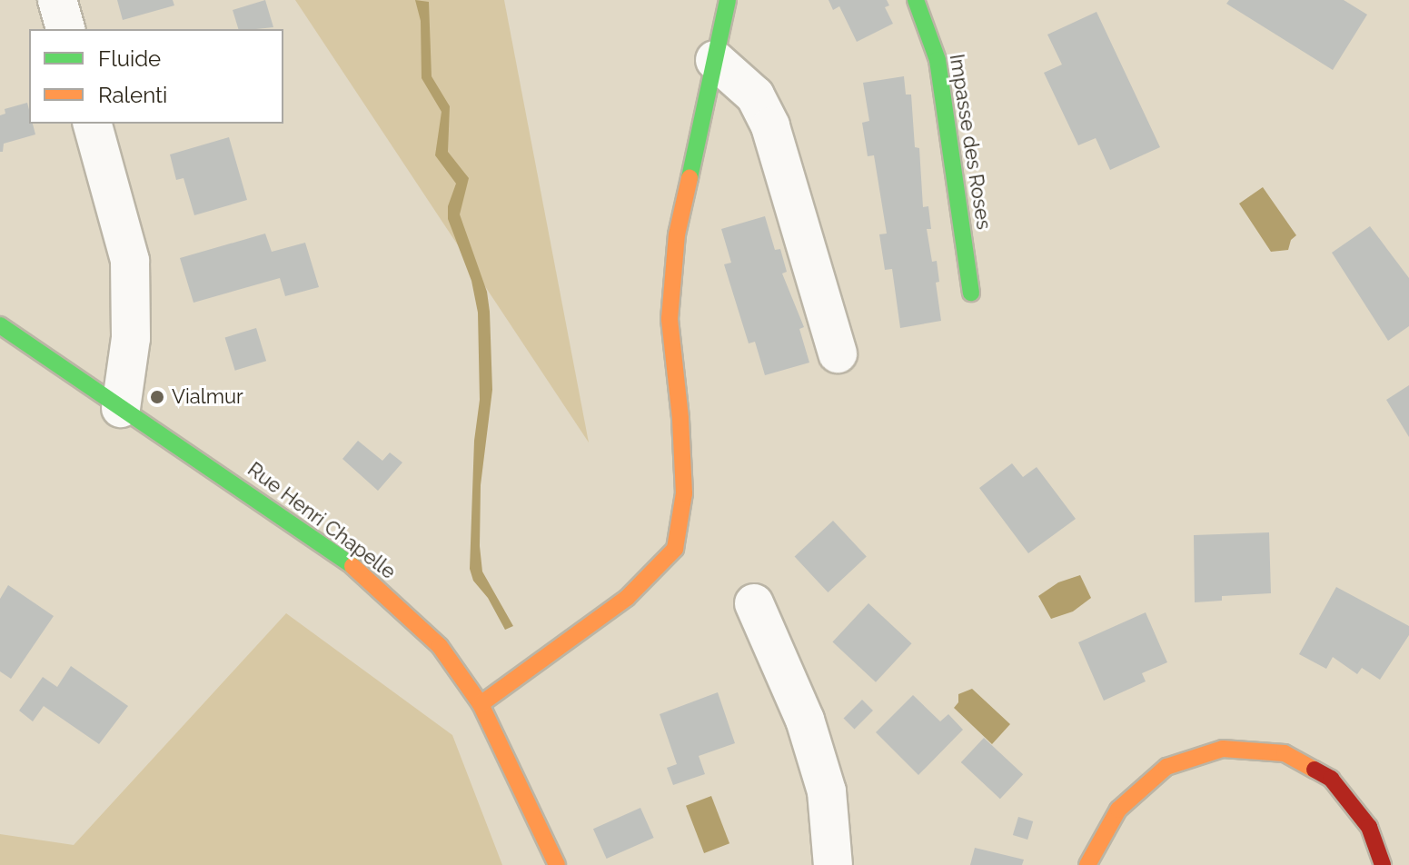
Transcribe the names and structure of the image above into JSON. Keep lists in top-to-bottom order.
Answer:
{
  "streets": {
    "street": ["Impasse des Roses", "Rue Henri Chapelle"]
  },
  "places": ["Vialmur"],
  "legend": ["Fluide", "Ralenti"]
}
